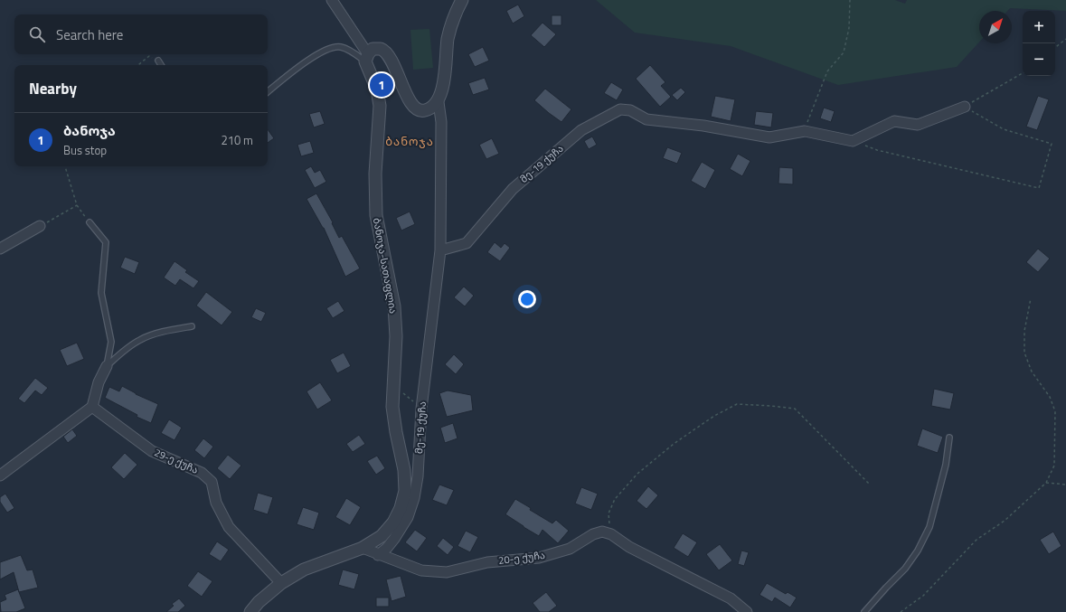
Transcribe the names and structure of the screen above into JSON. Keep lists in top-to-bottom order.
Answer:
{
  "streets": {
    "street": [
      "მე-19 ქუჩა",
      "ბანოჯა-სათაფლია",
      "29-ე ქუჩა",
      "20-ე ქუჩა"
    ]
  },
  "crossings": [
    ["მე-19 ქუჩა", "20-ე ქუჩა"],
    ["ბანოჯა-სათაფლია", "29-ე ქუჩა"],
    ["ბანოჯა-სათაფლია", "20-ე ქუჩა"]
  ],
  "districts": ["ბანოჯა"],
  "north": "top right",
  "page": {
    "map_buttons": ["+", "−"],
    "search": "Search here",
    "heading": "Nearby",
    "pins": "1",
    "list": [
      {
        "mark": "1",
        "name": "ბანოჯა",
        "note": "Bus stop",
        "value": "210 m"
      }
    ]
  }
}
